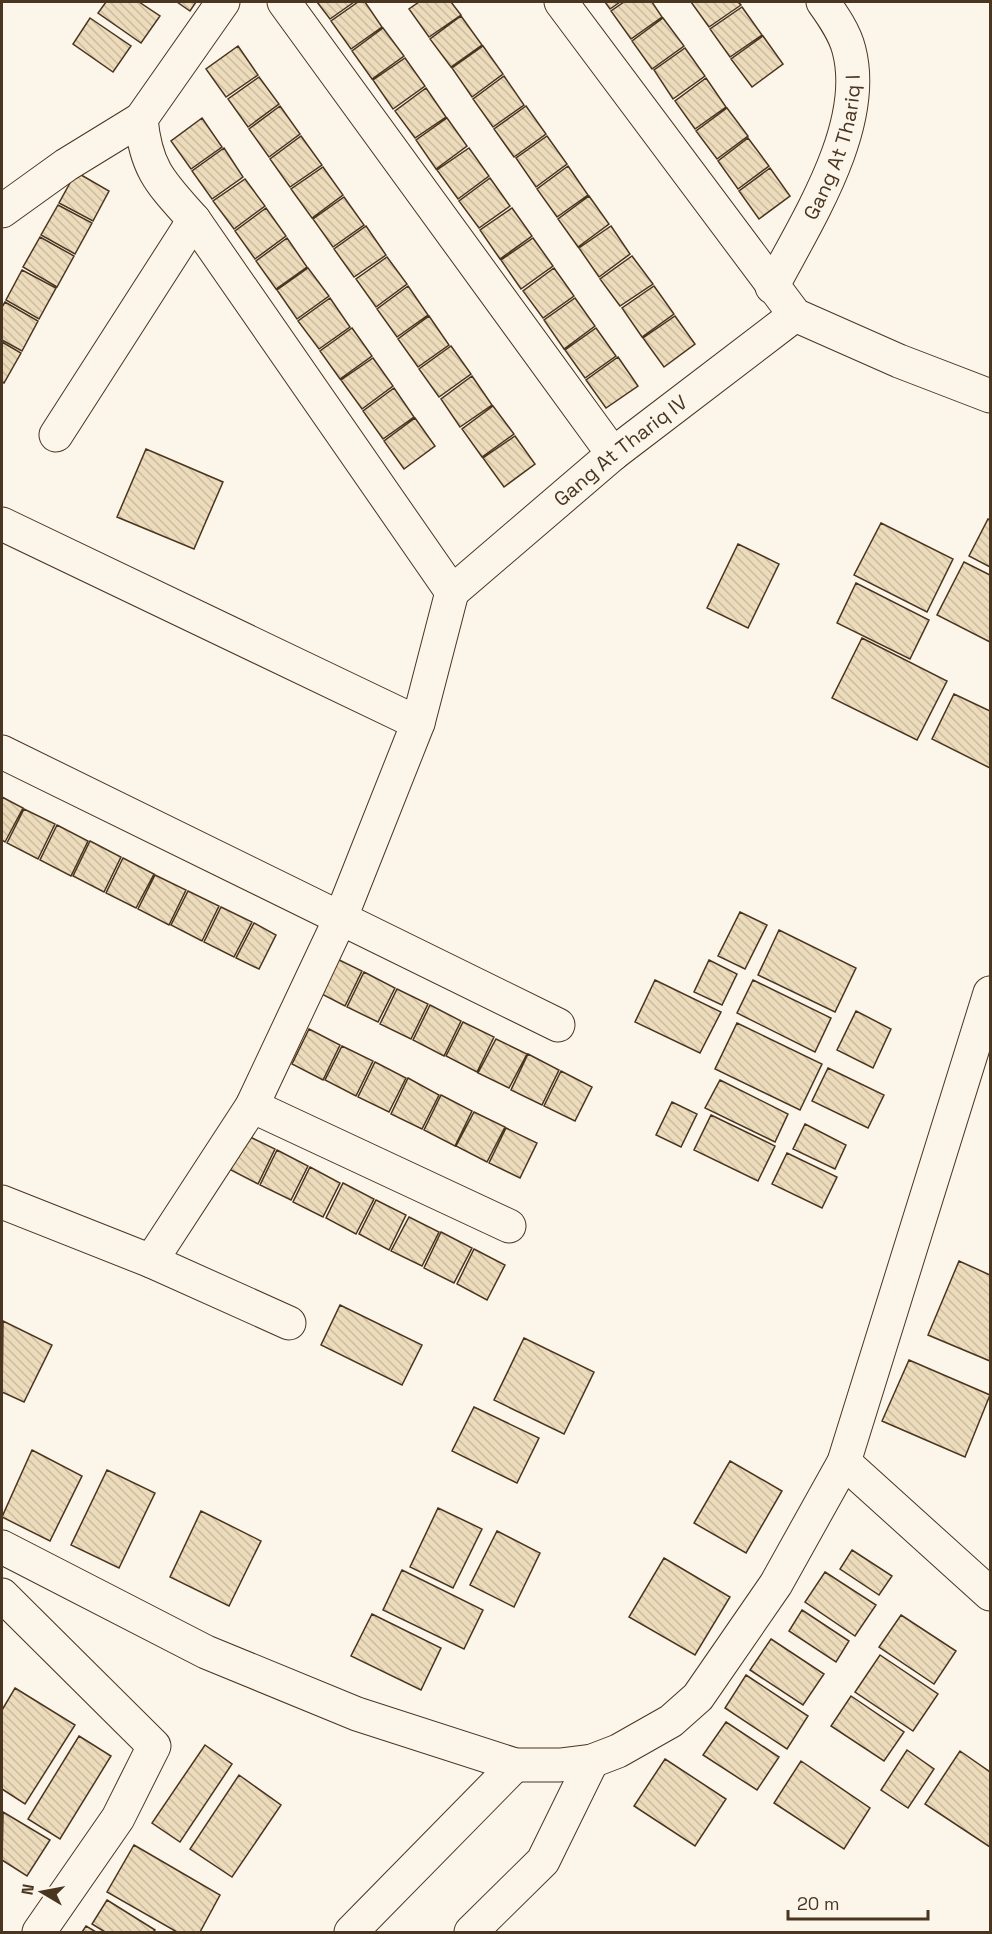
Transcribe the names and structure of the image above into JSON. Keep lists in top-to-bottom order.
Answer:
{
  "streets": {
    "street": ["Gang At Thariq I", "Gang At Thariq IV"]
  },
  "scale_bar": "20 m",
  "north": "left"
}
